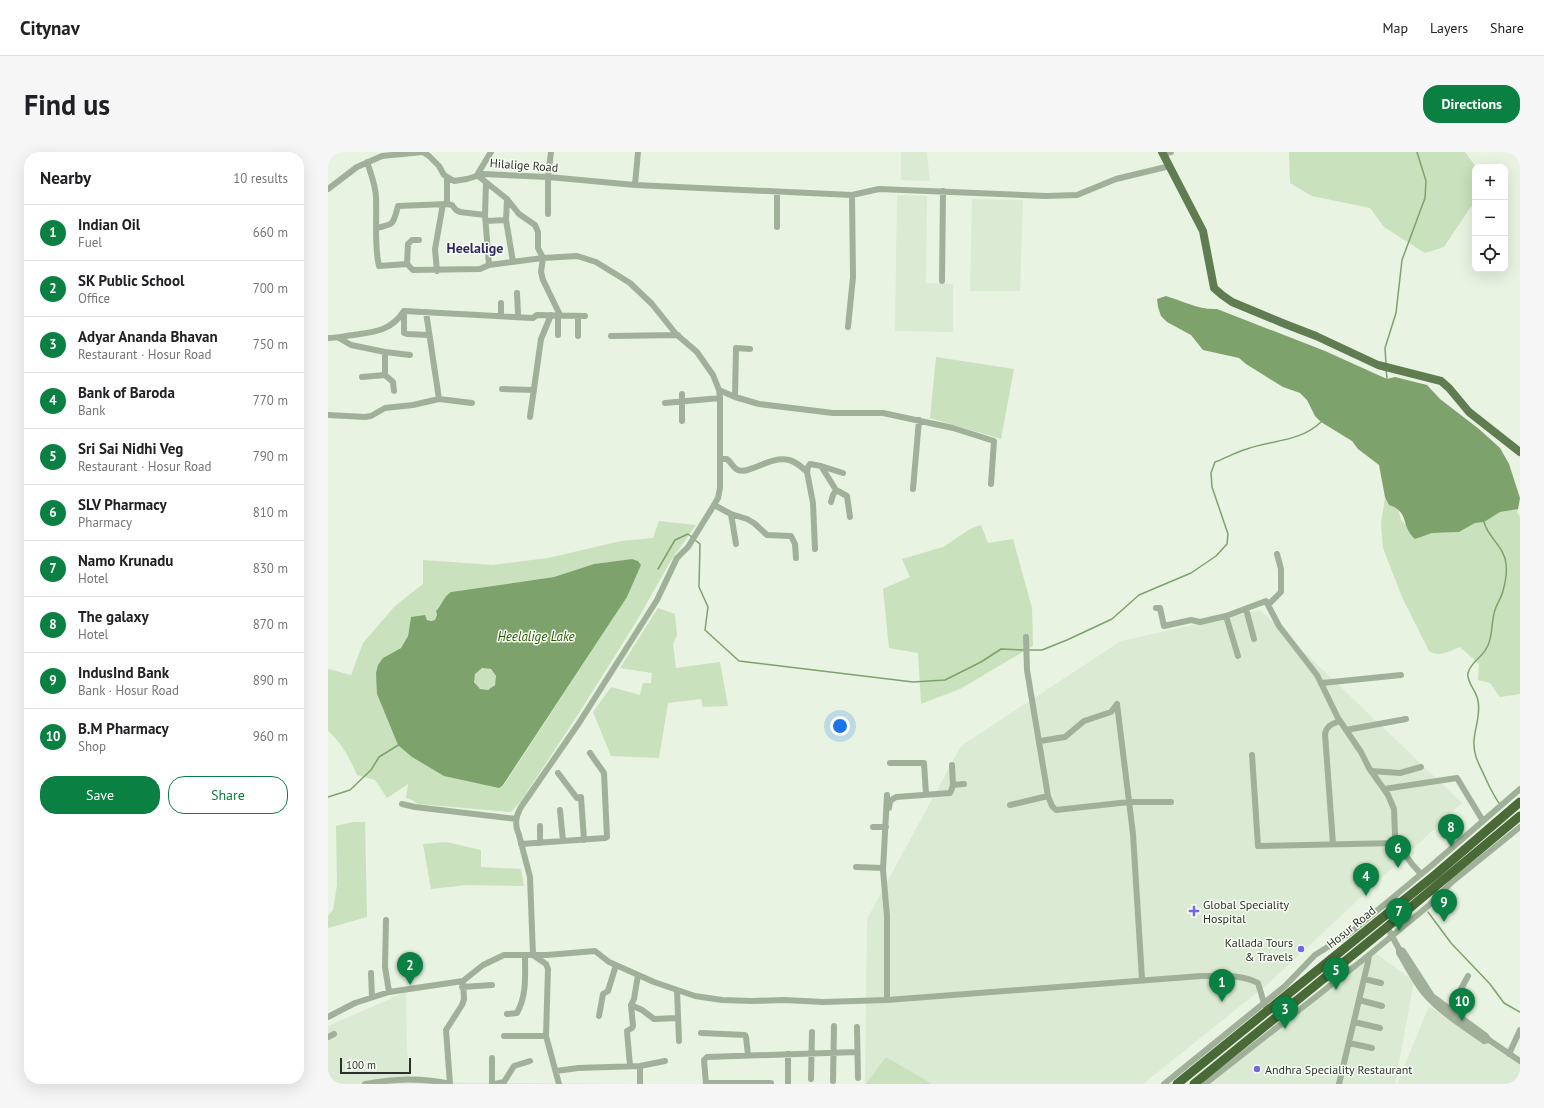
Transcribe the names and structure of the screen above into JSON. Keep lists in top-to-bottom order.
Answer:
{
  "streets": {
    "highway": ["Hosur Road"],
    "street": ["Hilalige Road"]
  },
  "districts": ["Heelalige"],
  "water": ["Heelalige Lake"],
  "places": {
    "health": ["Global Speciality Hospital"],
    "other": ["Kallada Tours & Travels", "Andhra Speciality Restaurant"]
  },
  "scale_bar": "100 m",
  "page": {
    "header": "Citynav",
    "nav": ["Map", "Layers", "Share"],
    "buttons": [
      "Directions",
      ["Save", "Share"]
    ],
    "title": "Find us",
    "heading": ["Nearby", "10 results"],
    "map_buttons": ["+", "−"],
    "list": [
      {
        "mark": "1",
        "name": "Indian Oil",
        "note": "Fuel",
        "value": "660 m"
      },
      {
        "mark": "2",
        "name": "SK Public School",
        "note": "Office",
        "value": "700 m"
      },
      {
        "mark": "3",
        "name": "Adyar Ananda Bhavan",
        "note": "Restaurant · Hosur Road",
        "value": "750 m"
      },
      {
        "mark": "4",
        "name": "Bank of Baroda",
        "note": "Bank",
        "value": "770 m"
      },
      {
        "mark": "5",
        "name": "Sri Sai Nidhi Veg",
        "note": "Restaurant · Hosur Road",
        "value": "790 m"
      },
      {
        "mark": "6",
        "name": "SLV Pharmacy",
        "note": "Pharmacy",
        "value": "810 m"
      },
      {
        "mark": "7",
        "name": "Namo Krunadu",
        "note": "Hotel",
        "value": "830 m"
      },
      {
        "mark": "8",
        "name": "The galaxy",
        "note": "Hotel",
        "value": "870 m"
      },
      {
        "mark": "9",
        "name": "IndusInd Bank",
        "note": "Bank · Hosur Road",
        "value": "890 m"
      },
      {
        "mark": "10",
        "name": "B.M Pharmacy",
        "note": "Shop",
        "value": "960 m"
      }
    ],
    "pins": [
      "8",
      "6",
      "4",
      "9",
      "7",
      "2",
      "5",
      "1",
      "10",
      "3"
    ],
    "scale": "100 m"
  }
}
